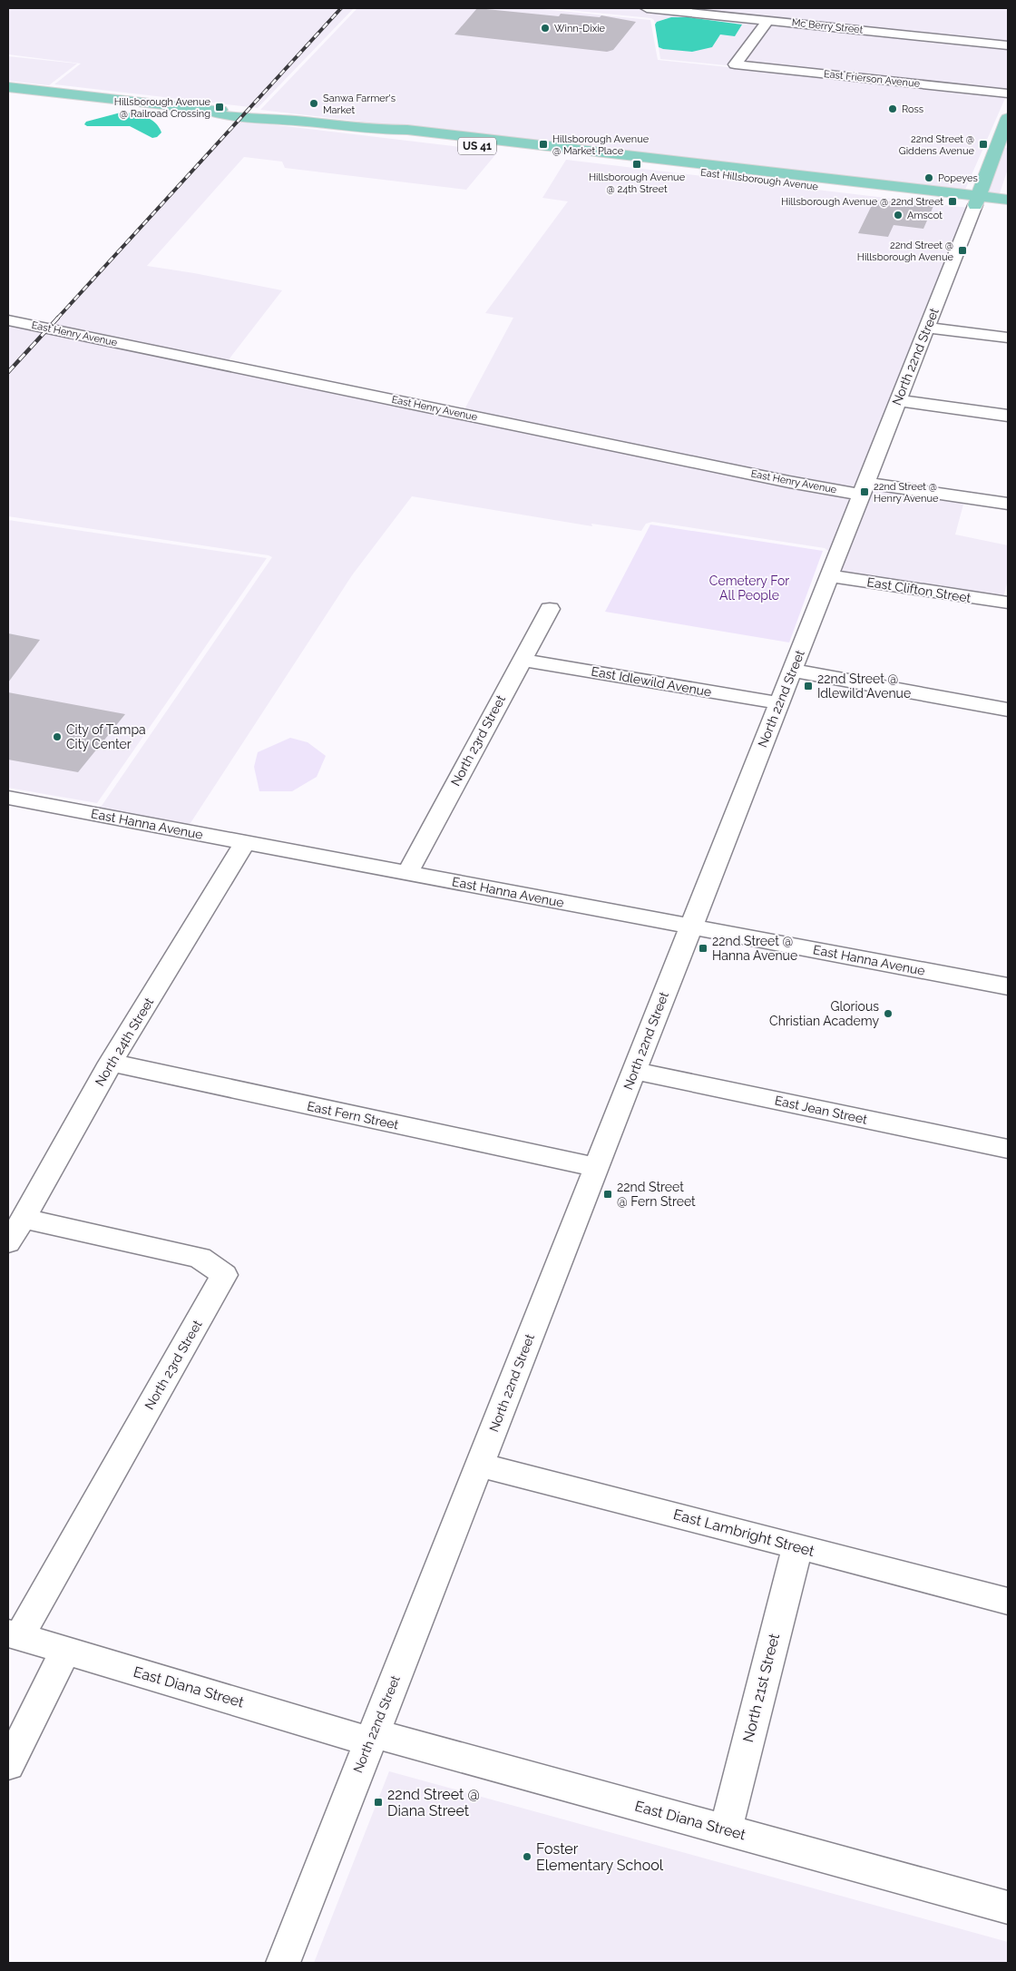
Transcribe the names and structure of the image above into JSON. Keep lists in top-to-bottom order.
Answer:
{
  "streets": {
    "main road": ["US 41", "East Hillsborough Avenue", "North 22nd Street"],
    "street": [
      "Mc Berry Street",
      "East Frierson Avenue",
      "East Henry Avenue",
      "East Clifton Street",
      "East Idlewild Avenue",
      "North 23rd Street",
      "East Hanna Avenue",
      "North 24th Street",
      "East Jean Street",
      "East Fern Street",
      "East Lambright Street",
      "East Diana Street",
      "North 21st Street"
    ]
  },
  "crossings": [
    ["Mc Berry Street", "East Frierson Avenue"],
    ["East Hillsborough Avenue", "North 22nd Street"],
    ["East Henry Avenue", "North 22nd Street"],
    ["North 22nd Street", "East Clifton Street"],
    ["North 22nd Street", "East Idlewild Avenue"],
    ["North 22nd Street", "East Hanna Avenue"],
    ["North 22nd Street", "East Jean Street"],
    ["North 22nd Street", "East Fern Street"],
    ["North 22nd Street", "East Lambright Street"],
    ["North 22nd Street", "East Diana Street"],
    ["East Idlewild Avenue", "North 23rd Street"],
    ["North 23rd Street", "East Hanna Avenue"],
    ["North 23rd Street", "North 24th Street"],
    ["North 23rd Street", "East Diana Street"],
    ["East Hanna Avenue", "North 24th Street"],
    ["North 24th Street", "East Fern Street"],
    ["East Lambright Street", "North 21st Street"],
    ["East Diana Street", "North 21st Street"]
  ],
  "parks": ["Cemetery For All People"],
  "places": {
    "other": [
      "Winn-Dixie",
      "Sanwa Farmer's Market",
      "Ross",
      "Popeyes",
      "Amscot",
      "City of Tampa City Center",
      "Glorious Christian Academy",
      "Foster Elementary School"
    ],
    "transit": [
      "Hillsborough Avenue @ Railroad Crossing",
      "Hillsborough Avenue @ Market Place",
      "22nd Street @ Giddens Avenue",
      "Hillsborough Avenue @ 24th Street",
      "Hillsborough Avenue @ 22nd Street",
      "22nd Street @ Hillsborough Avenue",
      "22nd Street @ Henry Avenue",
      "22nd Street @ Idlewild Avenue",
      "22nd Street @ Hanna Avenue",
      "22nd Street @ Fern Street",
      "22nd Street @ Diana Street"
    ]
  }
}
